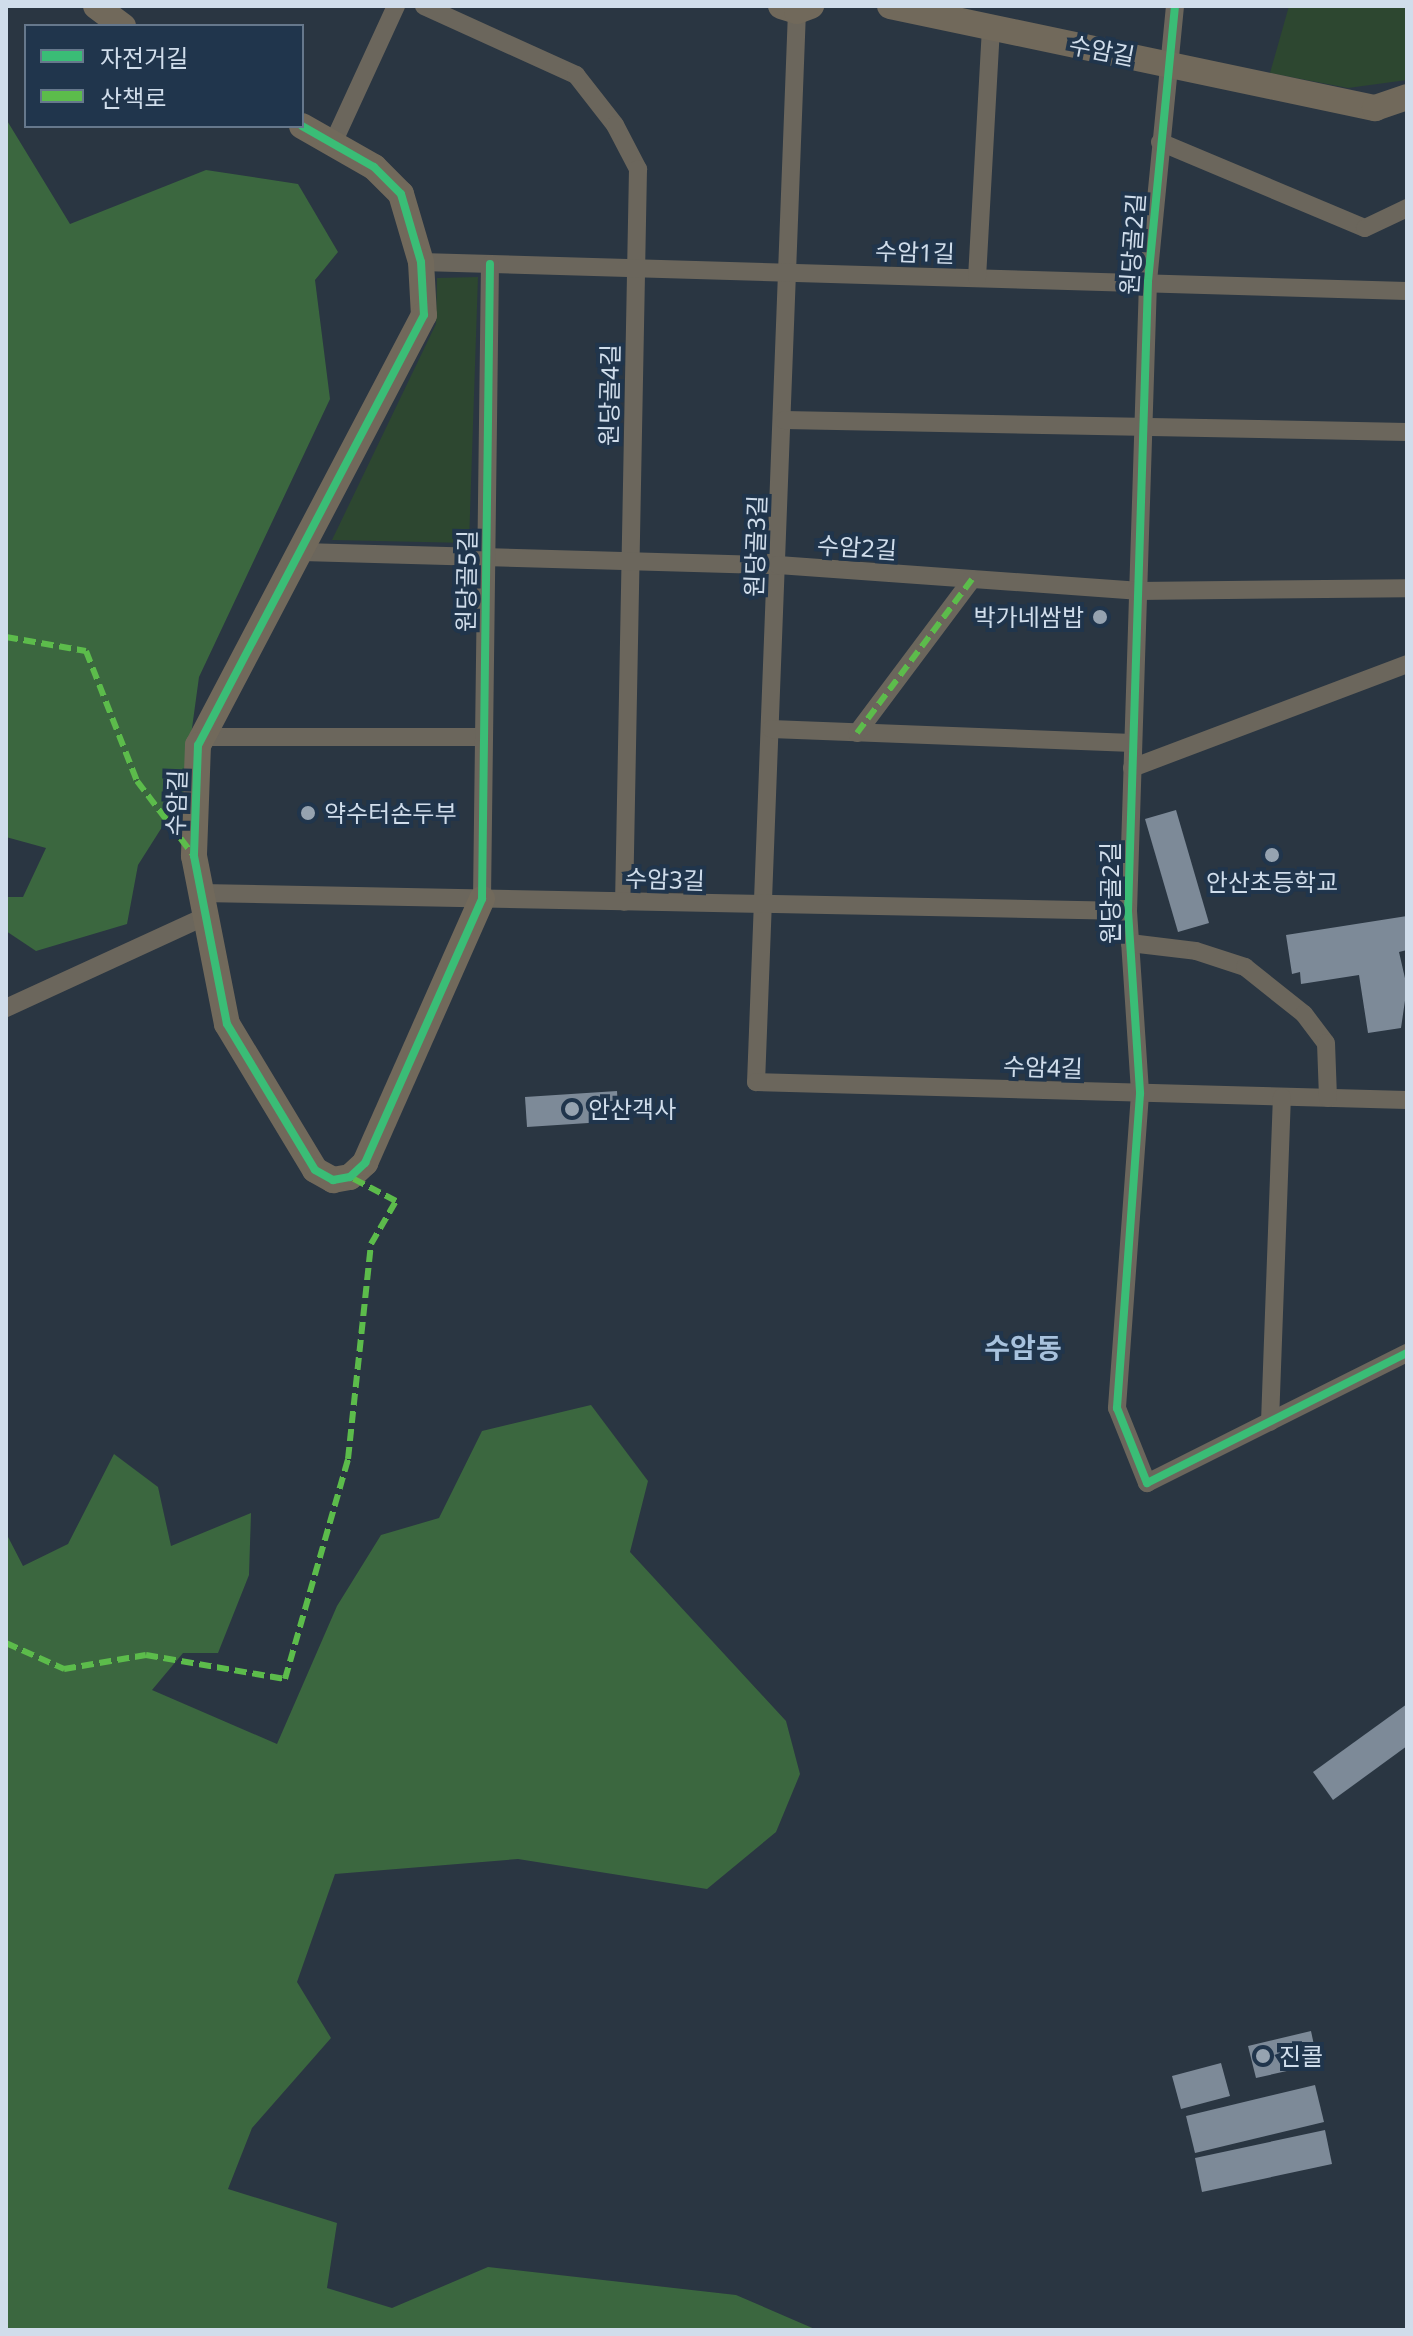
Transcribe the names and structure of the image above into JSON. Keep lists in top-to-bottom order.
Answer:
{
  "streets": {
    "street": [
      "수암길",
      "원당골2길",
      "수암1길",
      "원당골4길",
      "원당골3길",
      "수암2길",
      "원당골5길",
      "수암3길",
      "수암4길"
    ]
  },
  "crossings": [
    ["수암길", "원당골2길"],
    ["수암길", "수암1길"],
    ["수암길", "수암2길"],
    ["수암길", "원당골5길"],
    ["수암길", "수암3길"],
    ["원당골2길", "수암1길"],
    ["원당골2길", "수암2길"],
    ["원당골2길", "수암3길"],
    ["원당골2길", "수암4길"],
    ["수암1길", "원당골4길"],
    ["수암1길", "원당골3길"],
    ["수암1길", "원당골5길"],
    ["원당골4길", "수암2길"],
    ["원당골4길", "수암3길"],
    ["원당골3길", "수암2길"],
    ["원당골3길", "수암3길"],
    ["원당골3길", "수암4길"],
    ["수암2길", "원당골5길"],
    ["원당골5길", "수암3길"]
  ],
  "districts": ["수암동"],
  "places": [
    "박가네쌈밥",
    "약수터손두부",
    "안산초등학교",
    "안산객사",
    "진콜"
  ],
  "legend": ["자전거길", "산책로"]
}
